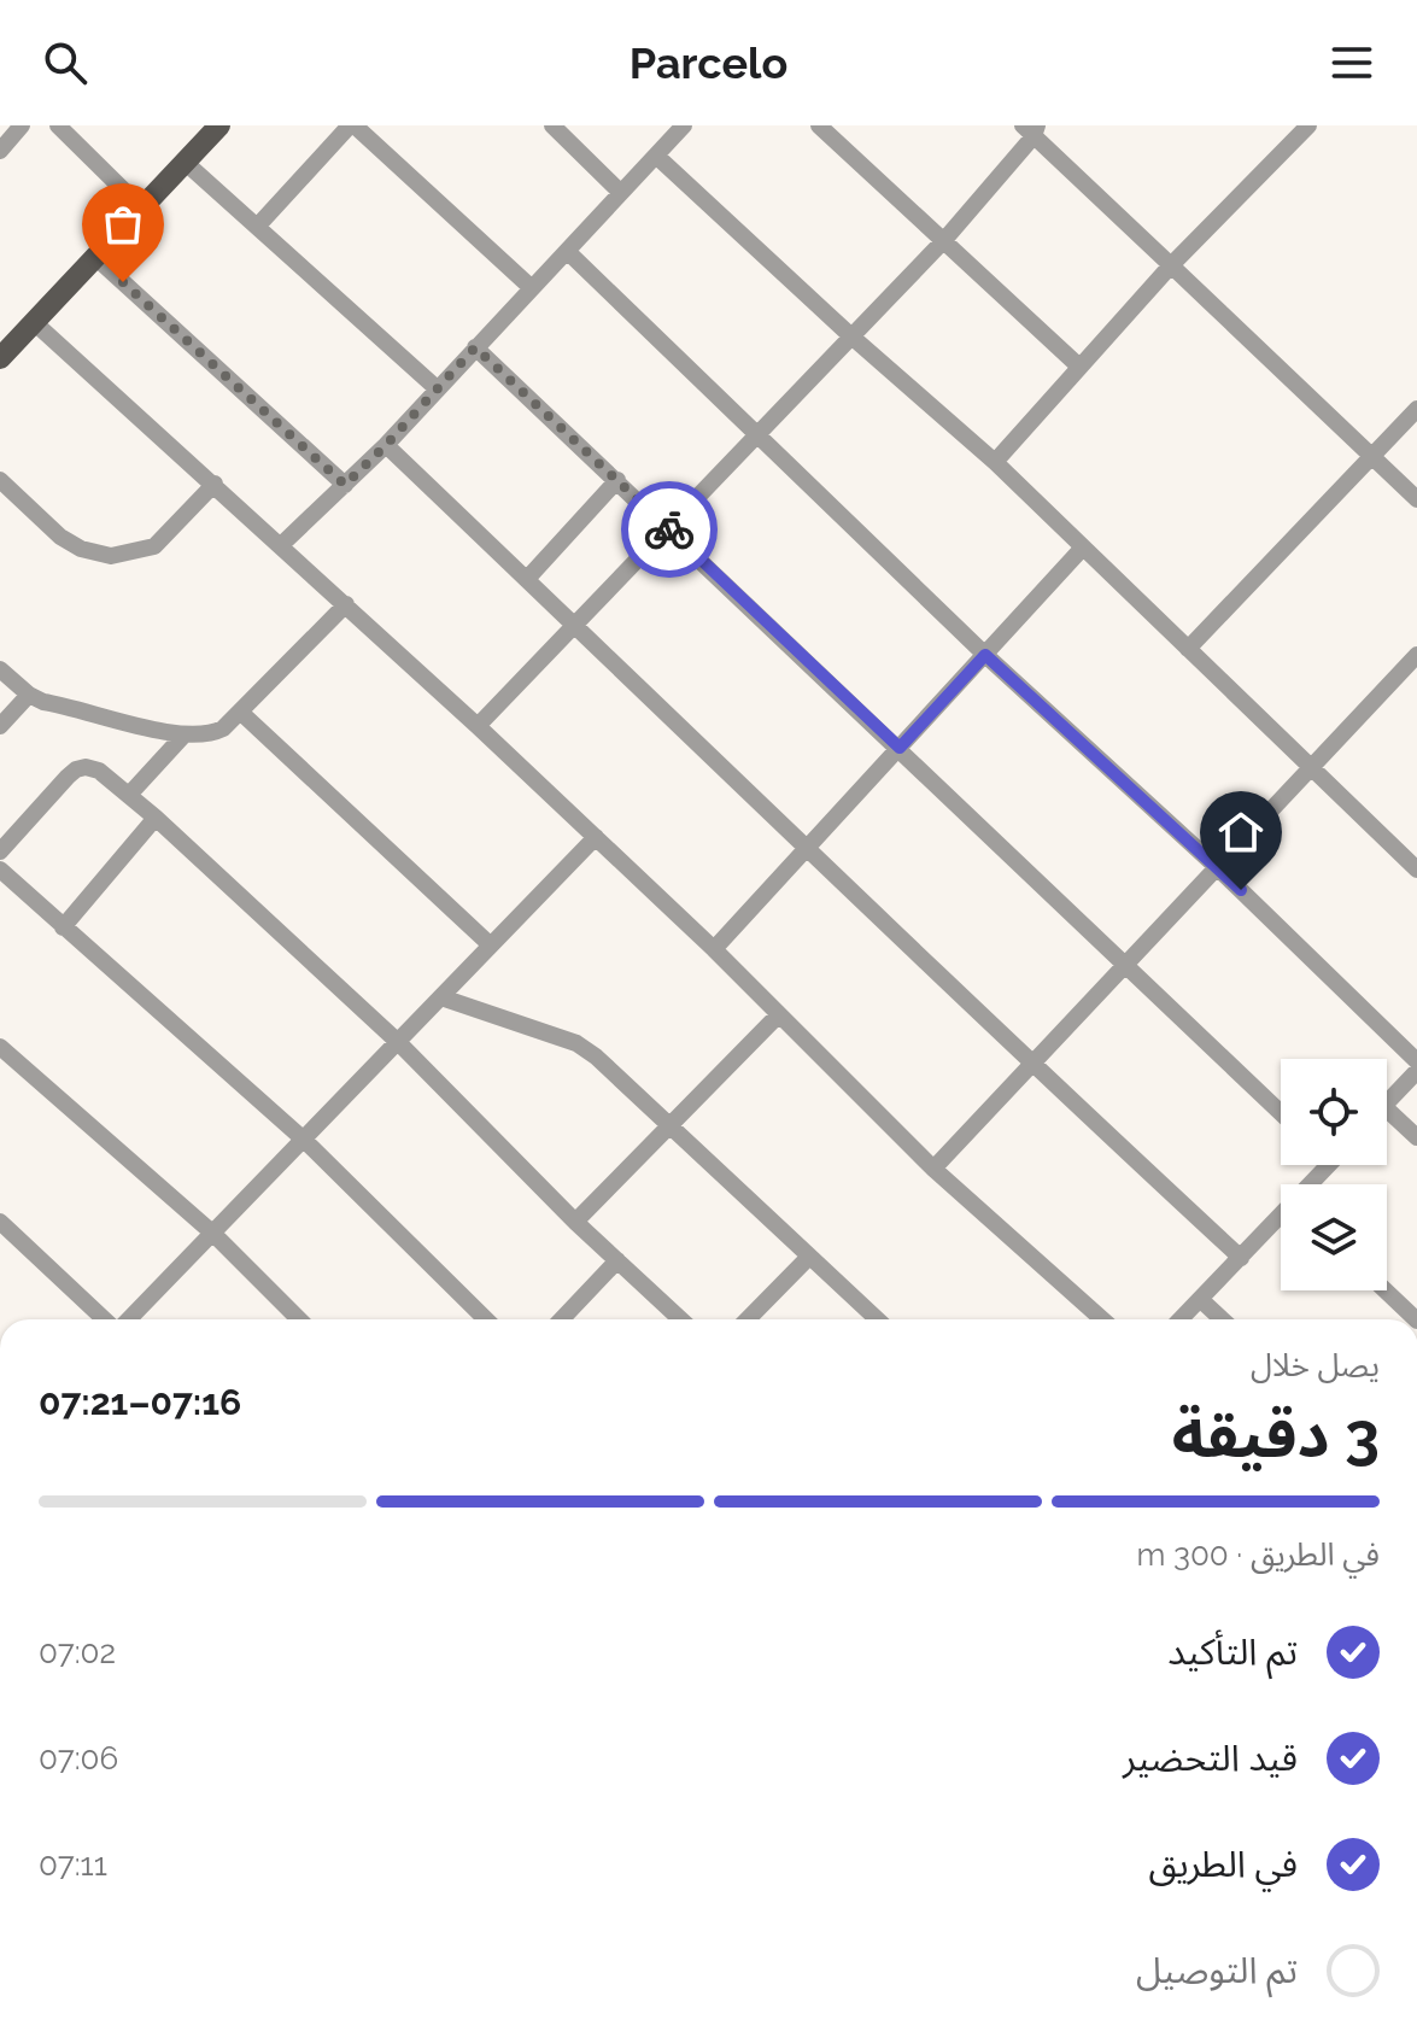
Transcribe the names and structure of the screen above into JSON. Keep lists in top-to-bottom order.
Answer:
{
  "page": {
    "header": "Parcelo",
    "heading": ["3 دقيقة", "يصل خلال", "07:16–07:21"],
    "bar": "في الطريق · 300 m",
    "list": [
      ["تم التأكيد", "07:02"],
      ["قيد التحضير", "07:06"],
      ["في الطريق", "07:11"],
      "تم التوصيل"
    ]
  }
}
